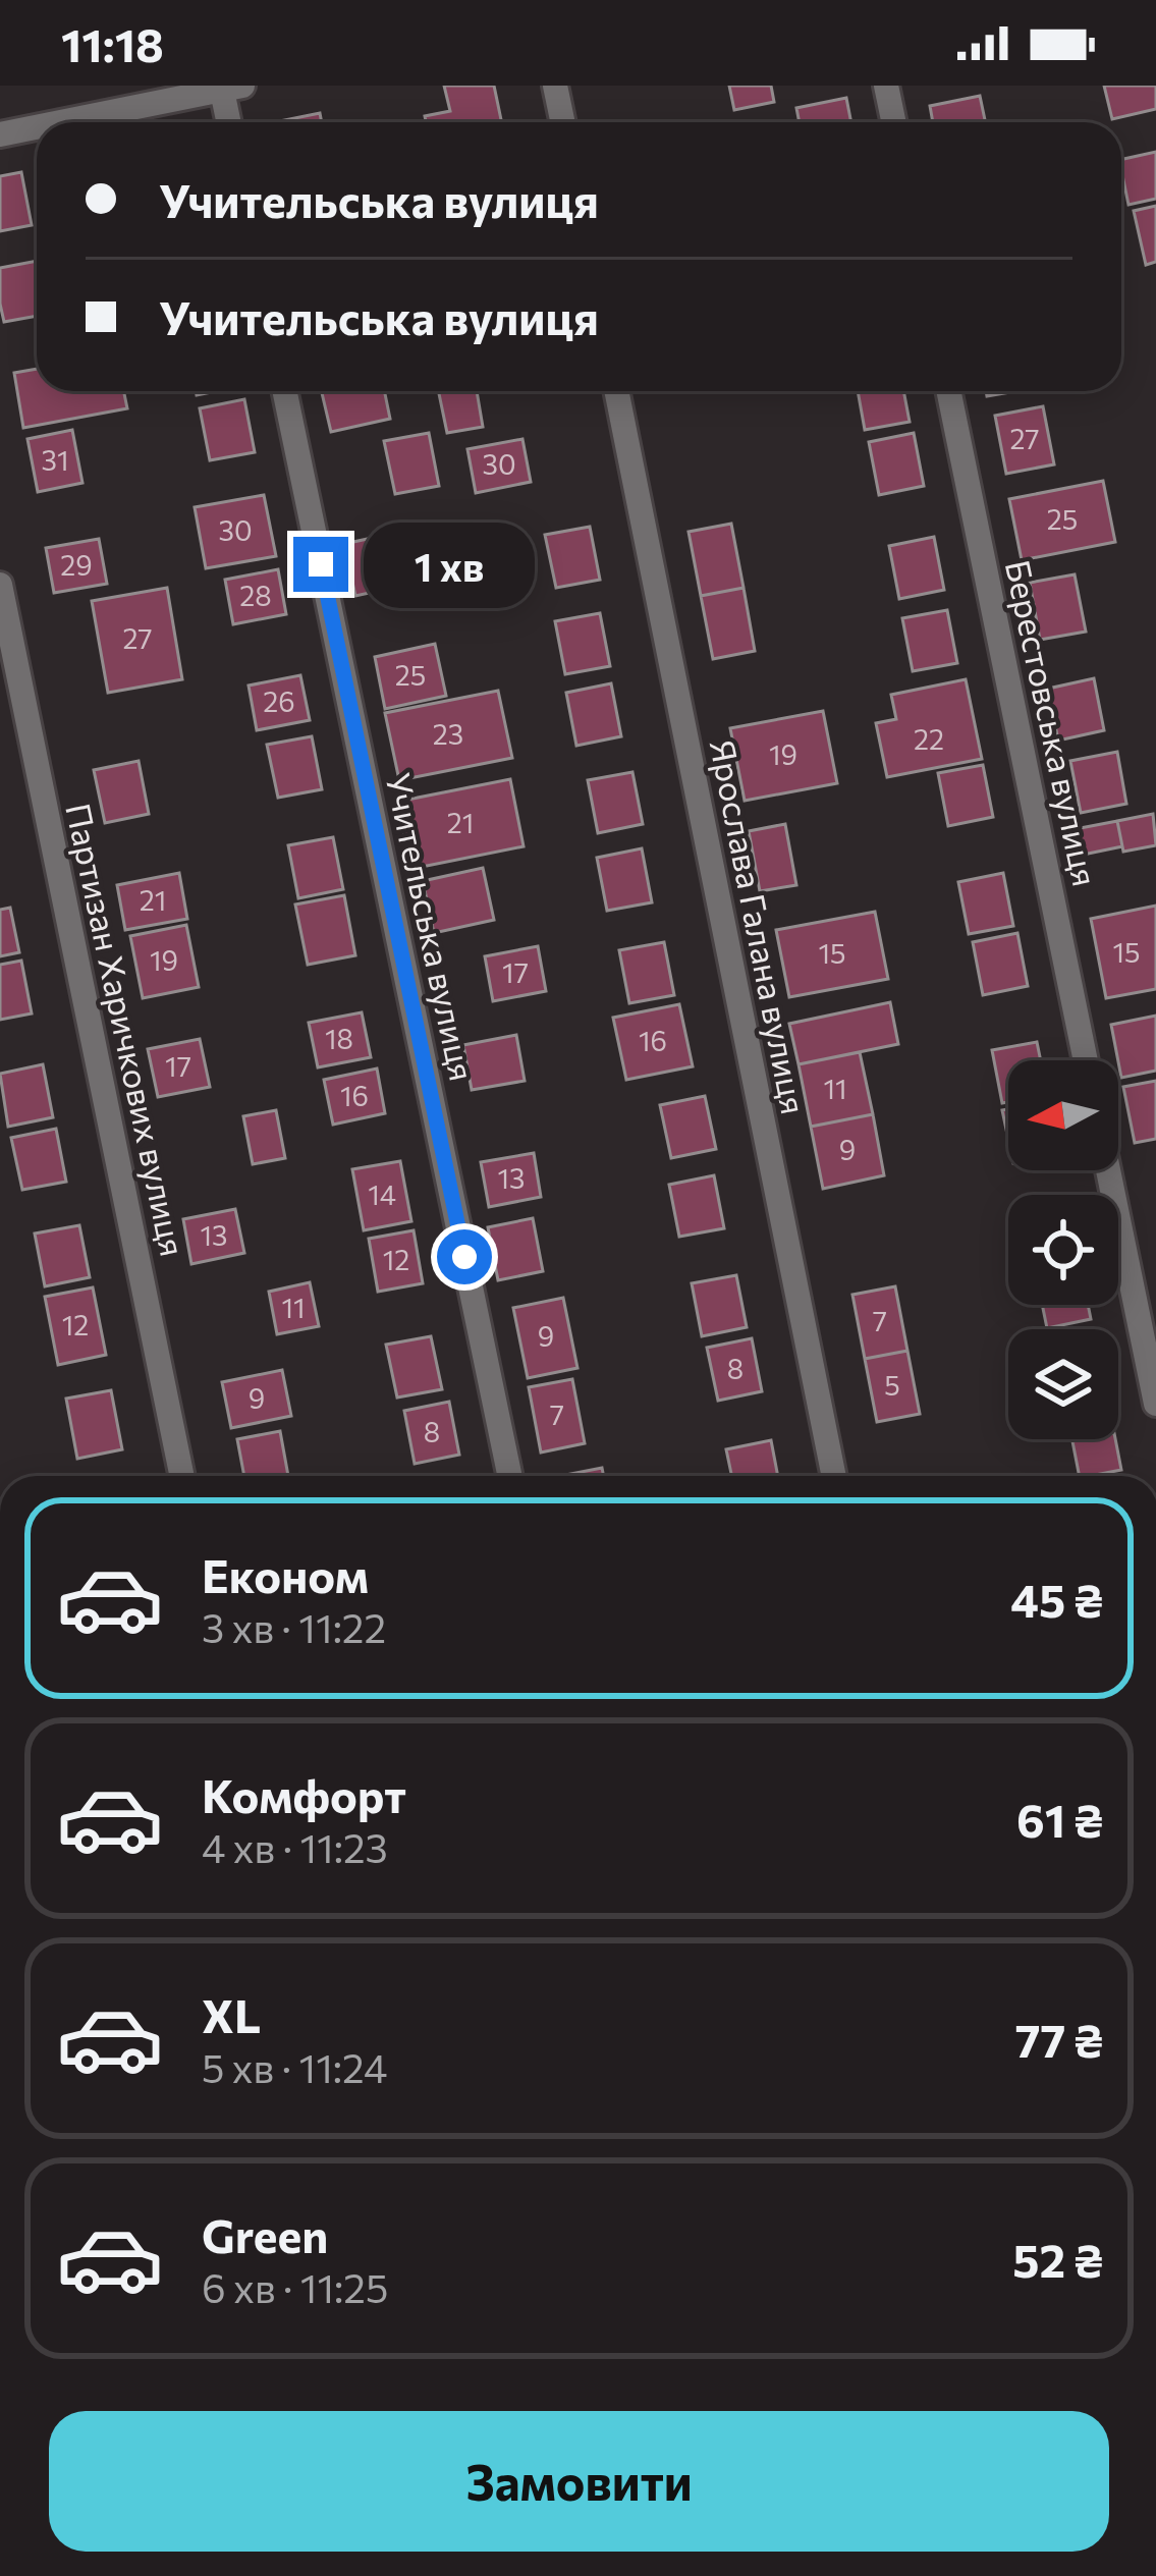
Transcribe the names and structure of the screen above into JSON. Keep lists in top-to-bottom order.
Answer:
{
  "streets": {
    "street": [
      "Берестовська вулиця",
      "Учительська вулиця",
      "Ярослава Галана вулиця",
      "Партизан Харичкових вулиця"
    ]
  },
  "house_numbers": [
    "27",
    "31",
    "30",
    "25",
    "30",
    "29",
    "28",
    "27",
    "25",
    "26",
    "23",
    "22",
    "19",
    "21",
    "21",
    "15",
    "15",
    "19",
    "17",
    "18",
    "16",
    "17",
    "11",
    "16",
    "9",
    "13",
    "14",
    "13",
    "12",
    "11",
    "7",
    "12",
    "9",
    "8",
    "5",
    "9",
    "7",
    "8"
  ],
  "north": "left",
  "page": {
    "status": "11:18",
    "banner": ["Учительська вулиця", "Учительська вулиця"],
    "bubble": "1 хв",
    "list": [
      {
        "name": "Економ",
        "note": "3 хв · 11:22",
        "value": "45 ₴"
      },
      {
        "name": "Комфорт",
        "note": "4 хв · 11:23",
        "value": "61 ₴"
      },
      {
        "name": "XL",
        "note": "5 хв · 11:24",
        "value": "77 ₴"
      },
      {
        "name": "Green",
        "note": "6 хв · 11:25",
        "value": "52 ₴"
      }
    ],
    "buttons": "Замовити"
  }
}
